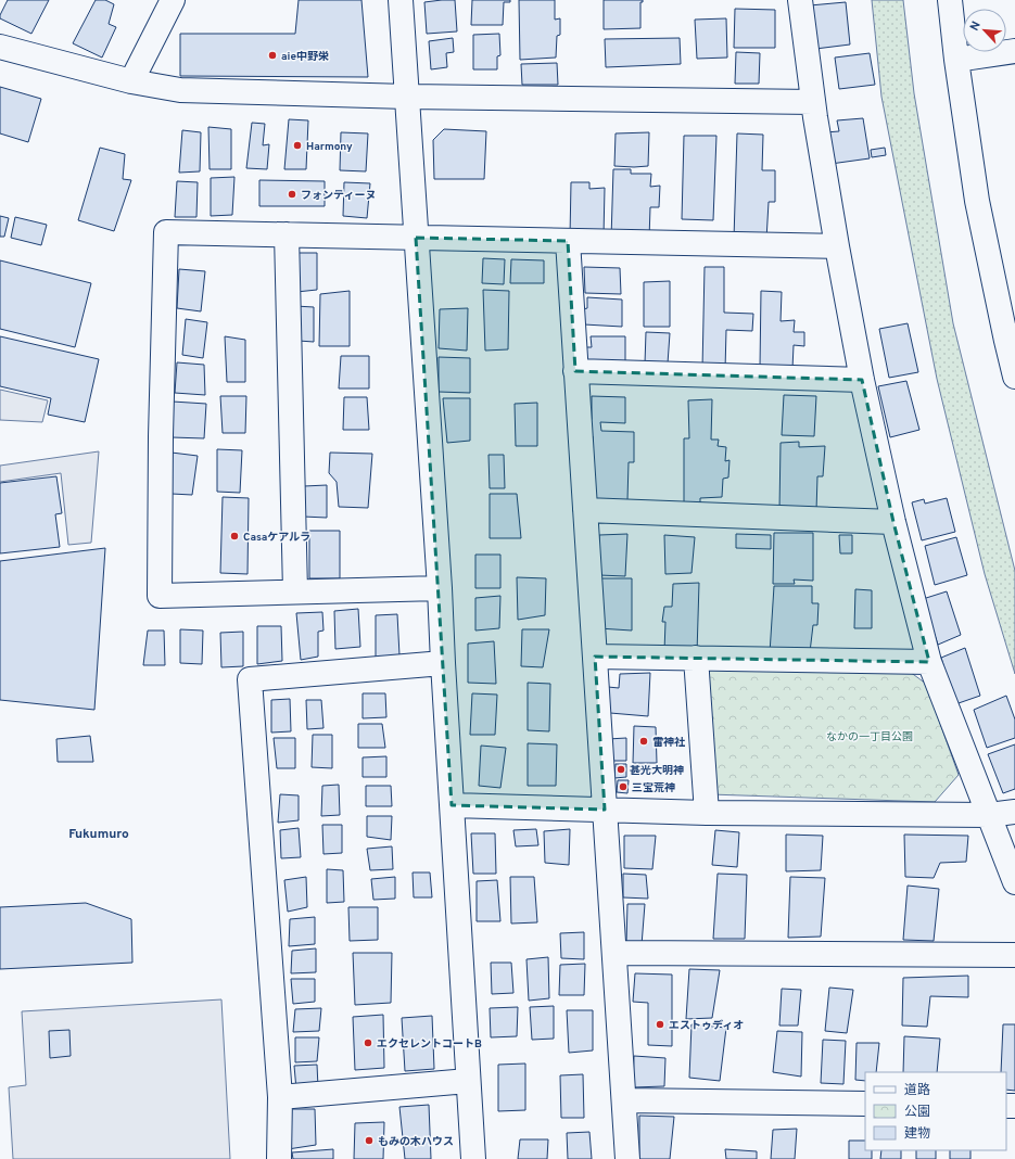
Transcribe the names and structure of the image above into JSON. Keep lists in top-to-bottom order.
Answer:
{
  "districts": ["Fukumuro"],
  "parks": ["なかの一丁目公園"],
  "places": [
    "aie中野栄",
    "Harmony",
    "フォンティーヌ",
    "Casaケアルラ",
    "雷神社",
    "甚光大明神",
    "三宝荒神",
    "エストゥディオ",
    "エクセレントコートB",
    "もみの木ハウス"
  ],
  "legend": ["道路", "公園", "建物"],
  "north": "top left"
}
